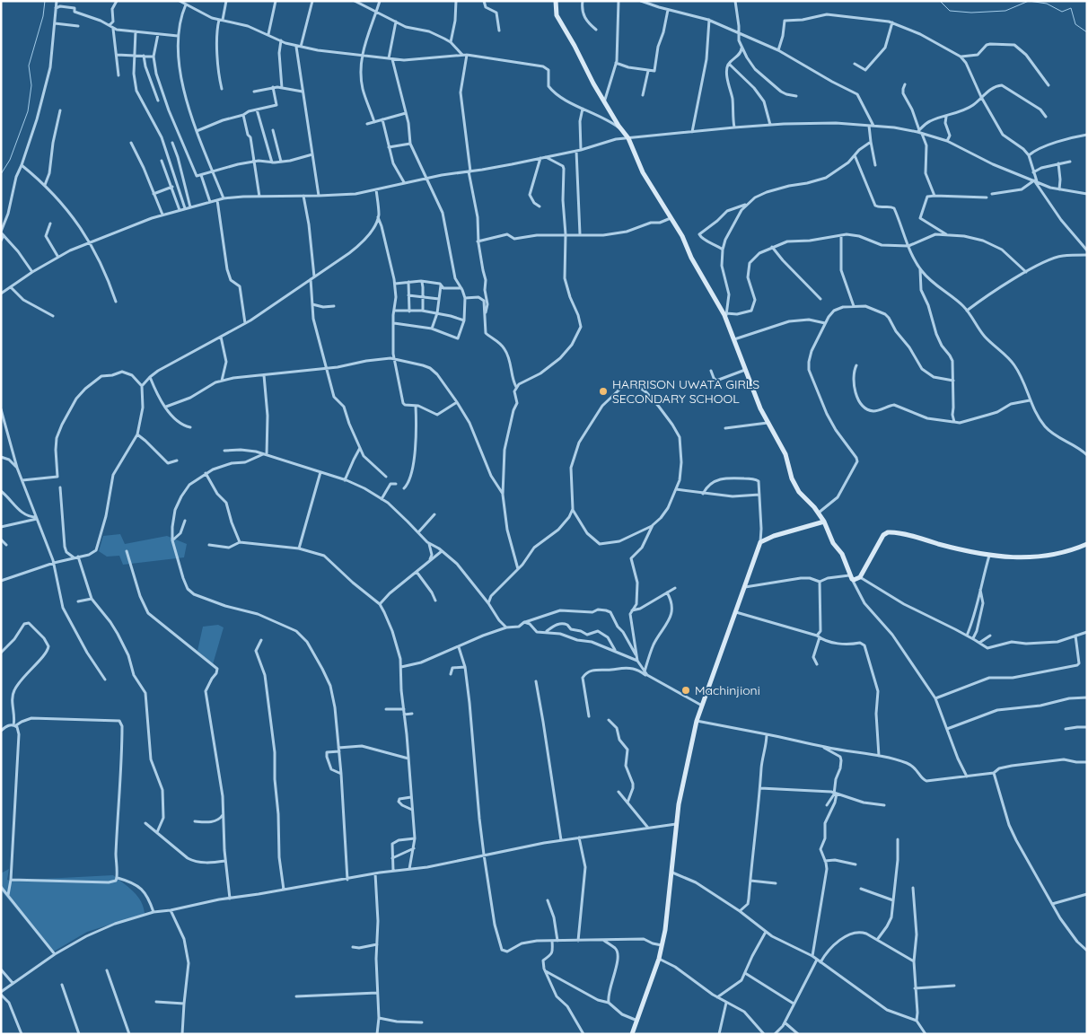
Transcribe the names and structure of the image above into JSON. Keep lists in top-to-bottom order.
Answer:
{
  "places": ["HARRISON UWATA GIRLS SECONDARY SCHOOL", "Machinjioni"]
}
